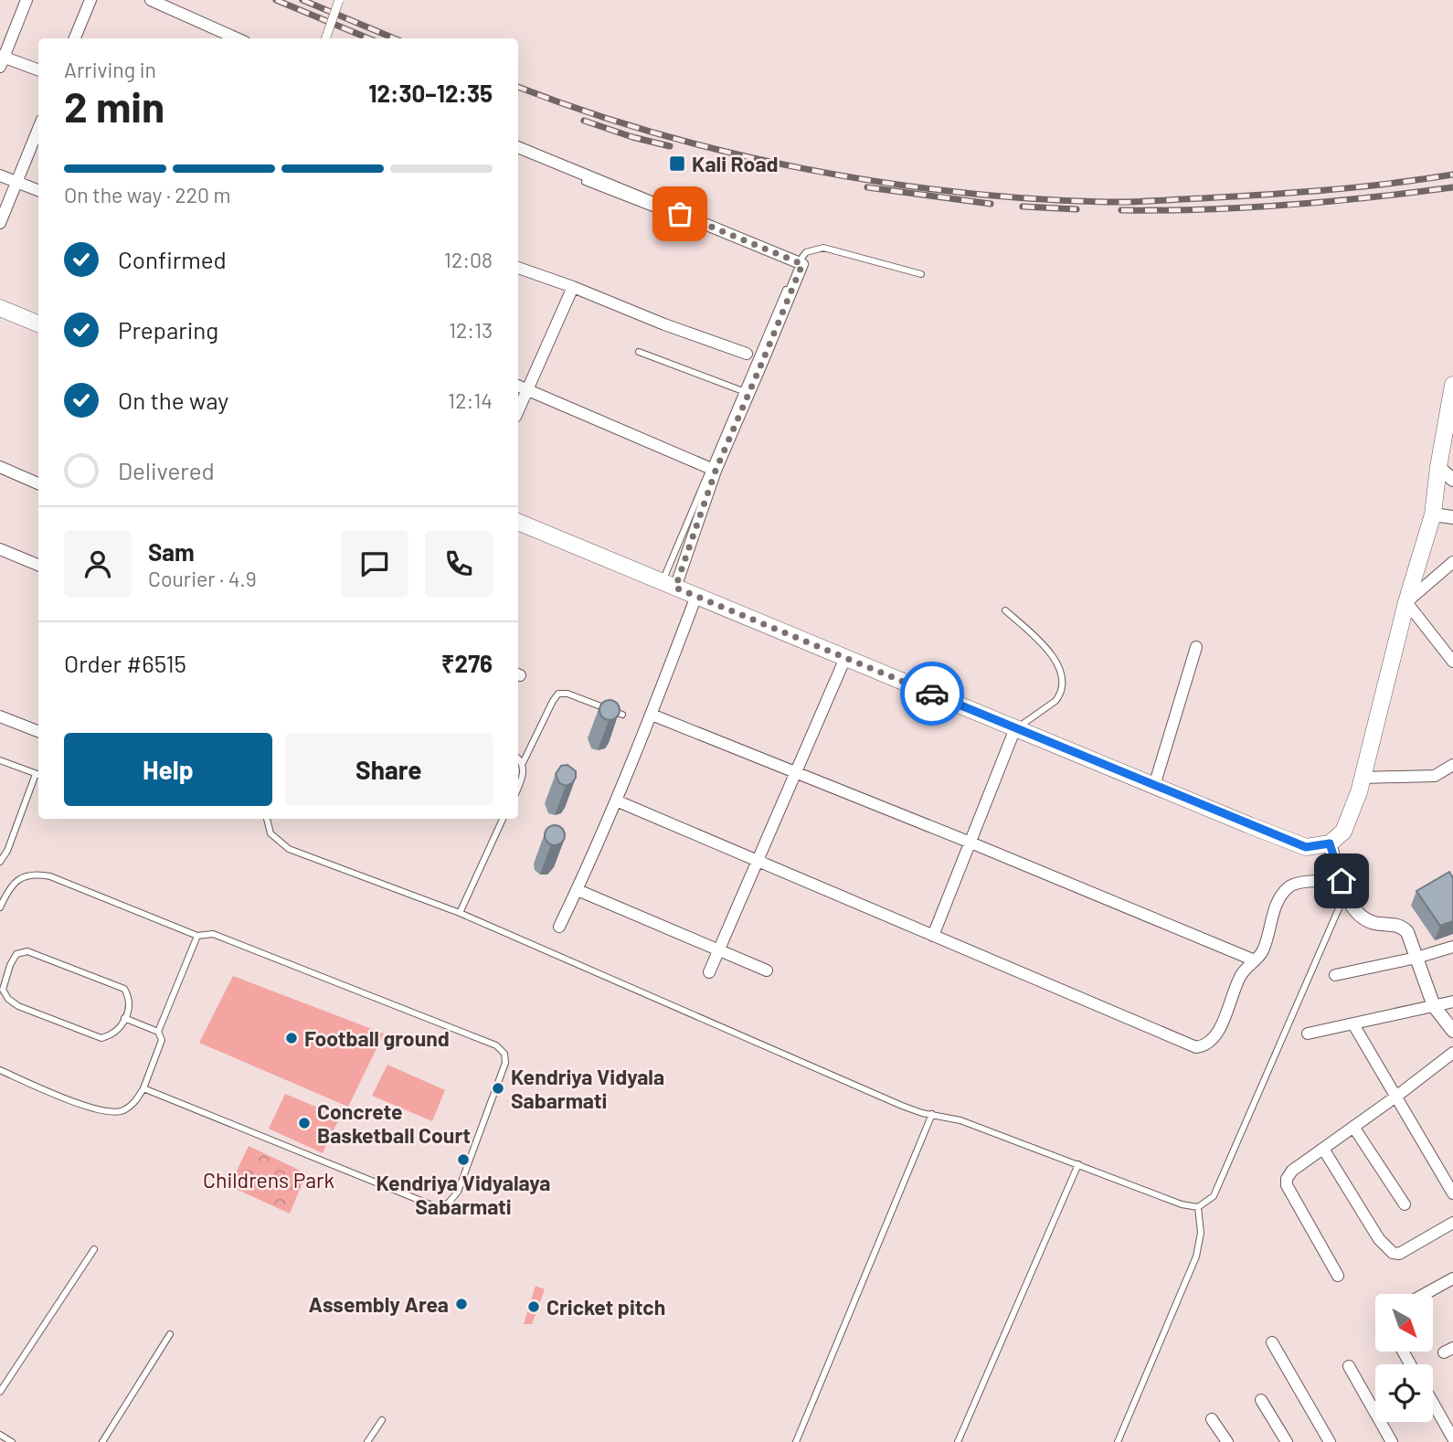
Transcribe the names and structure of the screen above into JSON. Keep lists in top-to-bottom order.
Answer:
{
  "parks": ["Childrens Park"],
  "places": {
    "transit": ["Kali Road"],
    "other": [
      "Football ground",
      "Kendriya Vidyala Sabarmati",
      "Concrete Basketball Court",
      "Kendriya Vidyalaya Sabarmati",
      "Assembly Area",
      "Cricket pitch"
    ]
  },
  "north": "bottom right",
  "page": {
    "heading": ["2 min", "Arriving in", "12:30–12:35"],
    "panel": [
      "Sam",
      "Courier · 4.9",
      "Order #6515",
      "₹276"
    ],
    "bar": "On the way · 220 m",
    "list": [
      ["Confirmed", "12:08"],
      ["Preparing", "12:13"],
      ["On the way", "12:14"],
      "Delivered"
    ],
    "buttons": ["Help", "Share"]
  }
}
